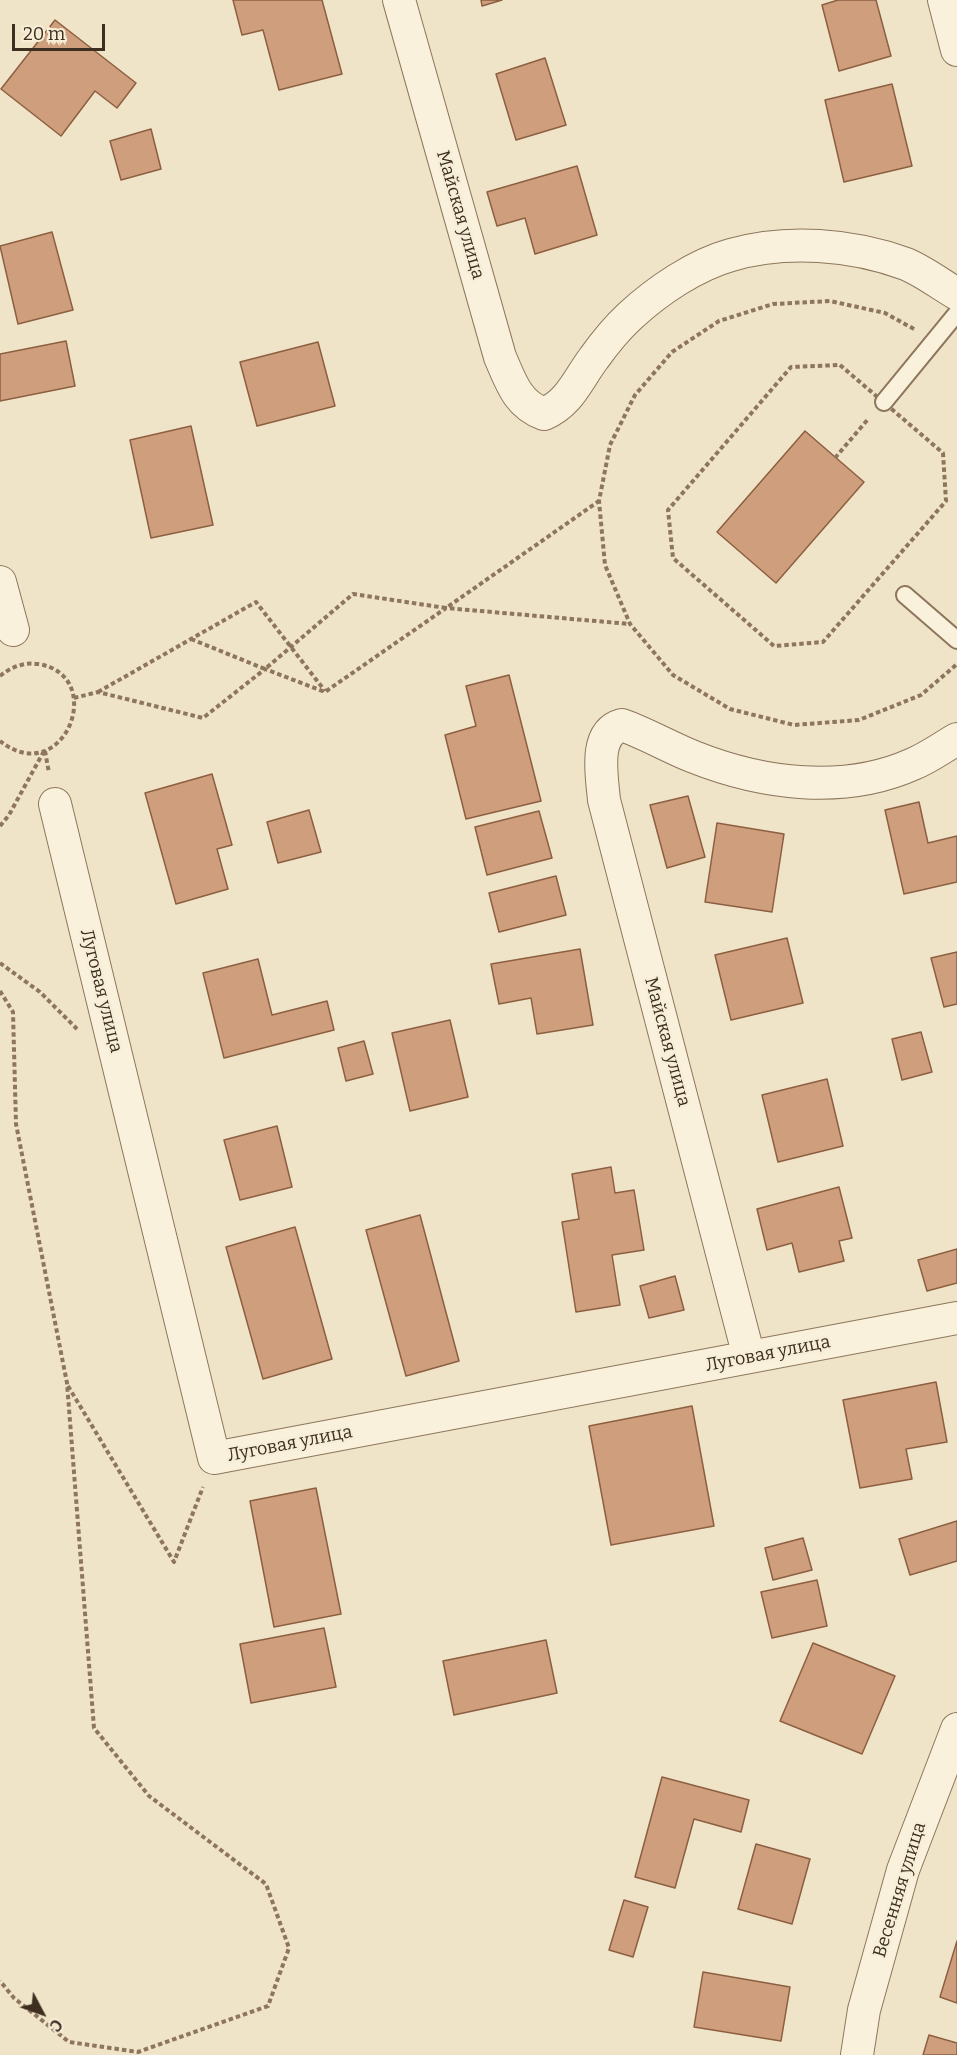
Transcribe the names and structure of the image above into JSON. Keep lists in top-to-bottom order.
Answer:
{
  "streets": {
    "street": ["Майская улица", "Луговая улица", "Весенняя улица"]
  },
  "crossings": [
    ["Майская улица", "Луговая улица"]
  ],
  "scale_bar": "20 m",
  "north": "bottom right"
}
